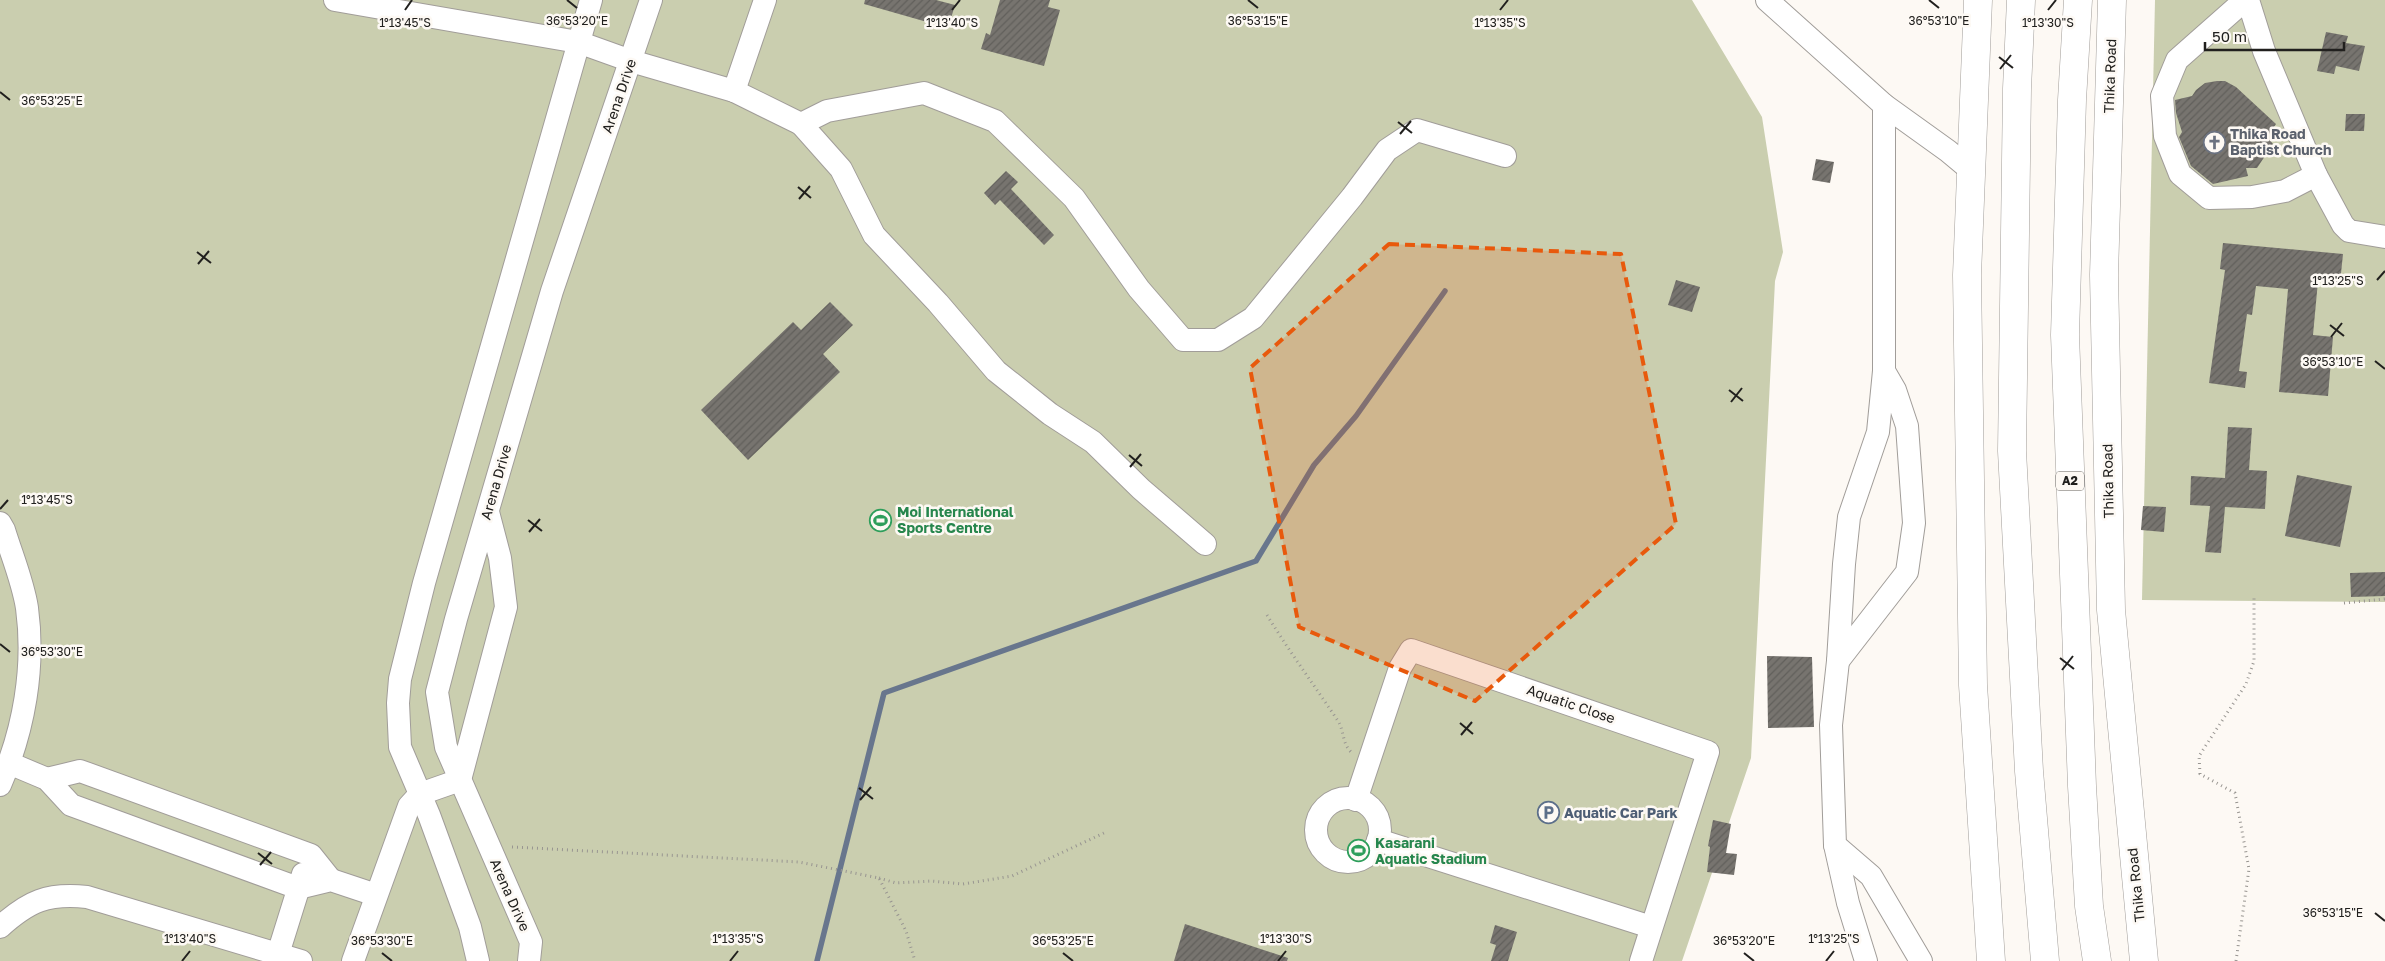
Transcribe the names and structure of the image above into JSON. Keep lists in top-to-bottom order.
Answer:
{
  "streets": {
    "main road": ["Thika Road", "A2"],
    "street": ["Arena Drive", "Aquatic Close"]
  },
  "places": {
    "church": ["Thika Road Baptist Church"],
    "sports": ["Moi International Sports Centre", "Kasarani Aquatic Stadium"],
    "parking": ["Aquatic Car Park"]
  },
  "scale_bar": "50 m",
  "coordinates": [
    "36°53'20\"E",
    "36°53'15\"E",
    "36°53'10\"E",
    "1°13'45\"S",
    "1°13'40\"S",
    "1°13'35\"S",
    "1°13'30\"S",
    "36°53'25\"E",
    "1°13'25\"S",
    "36°53'30\"E"
  ]
}
